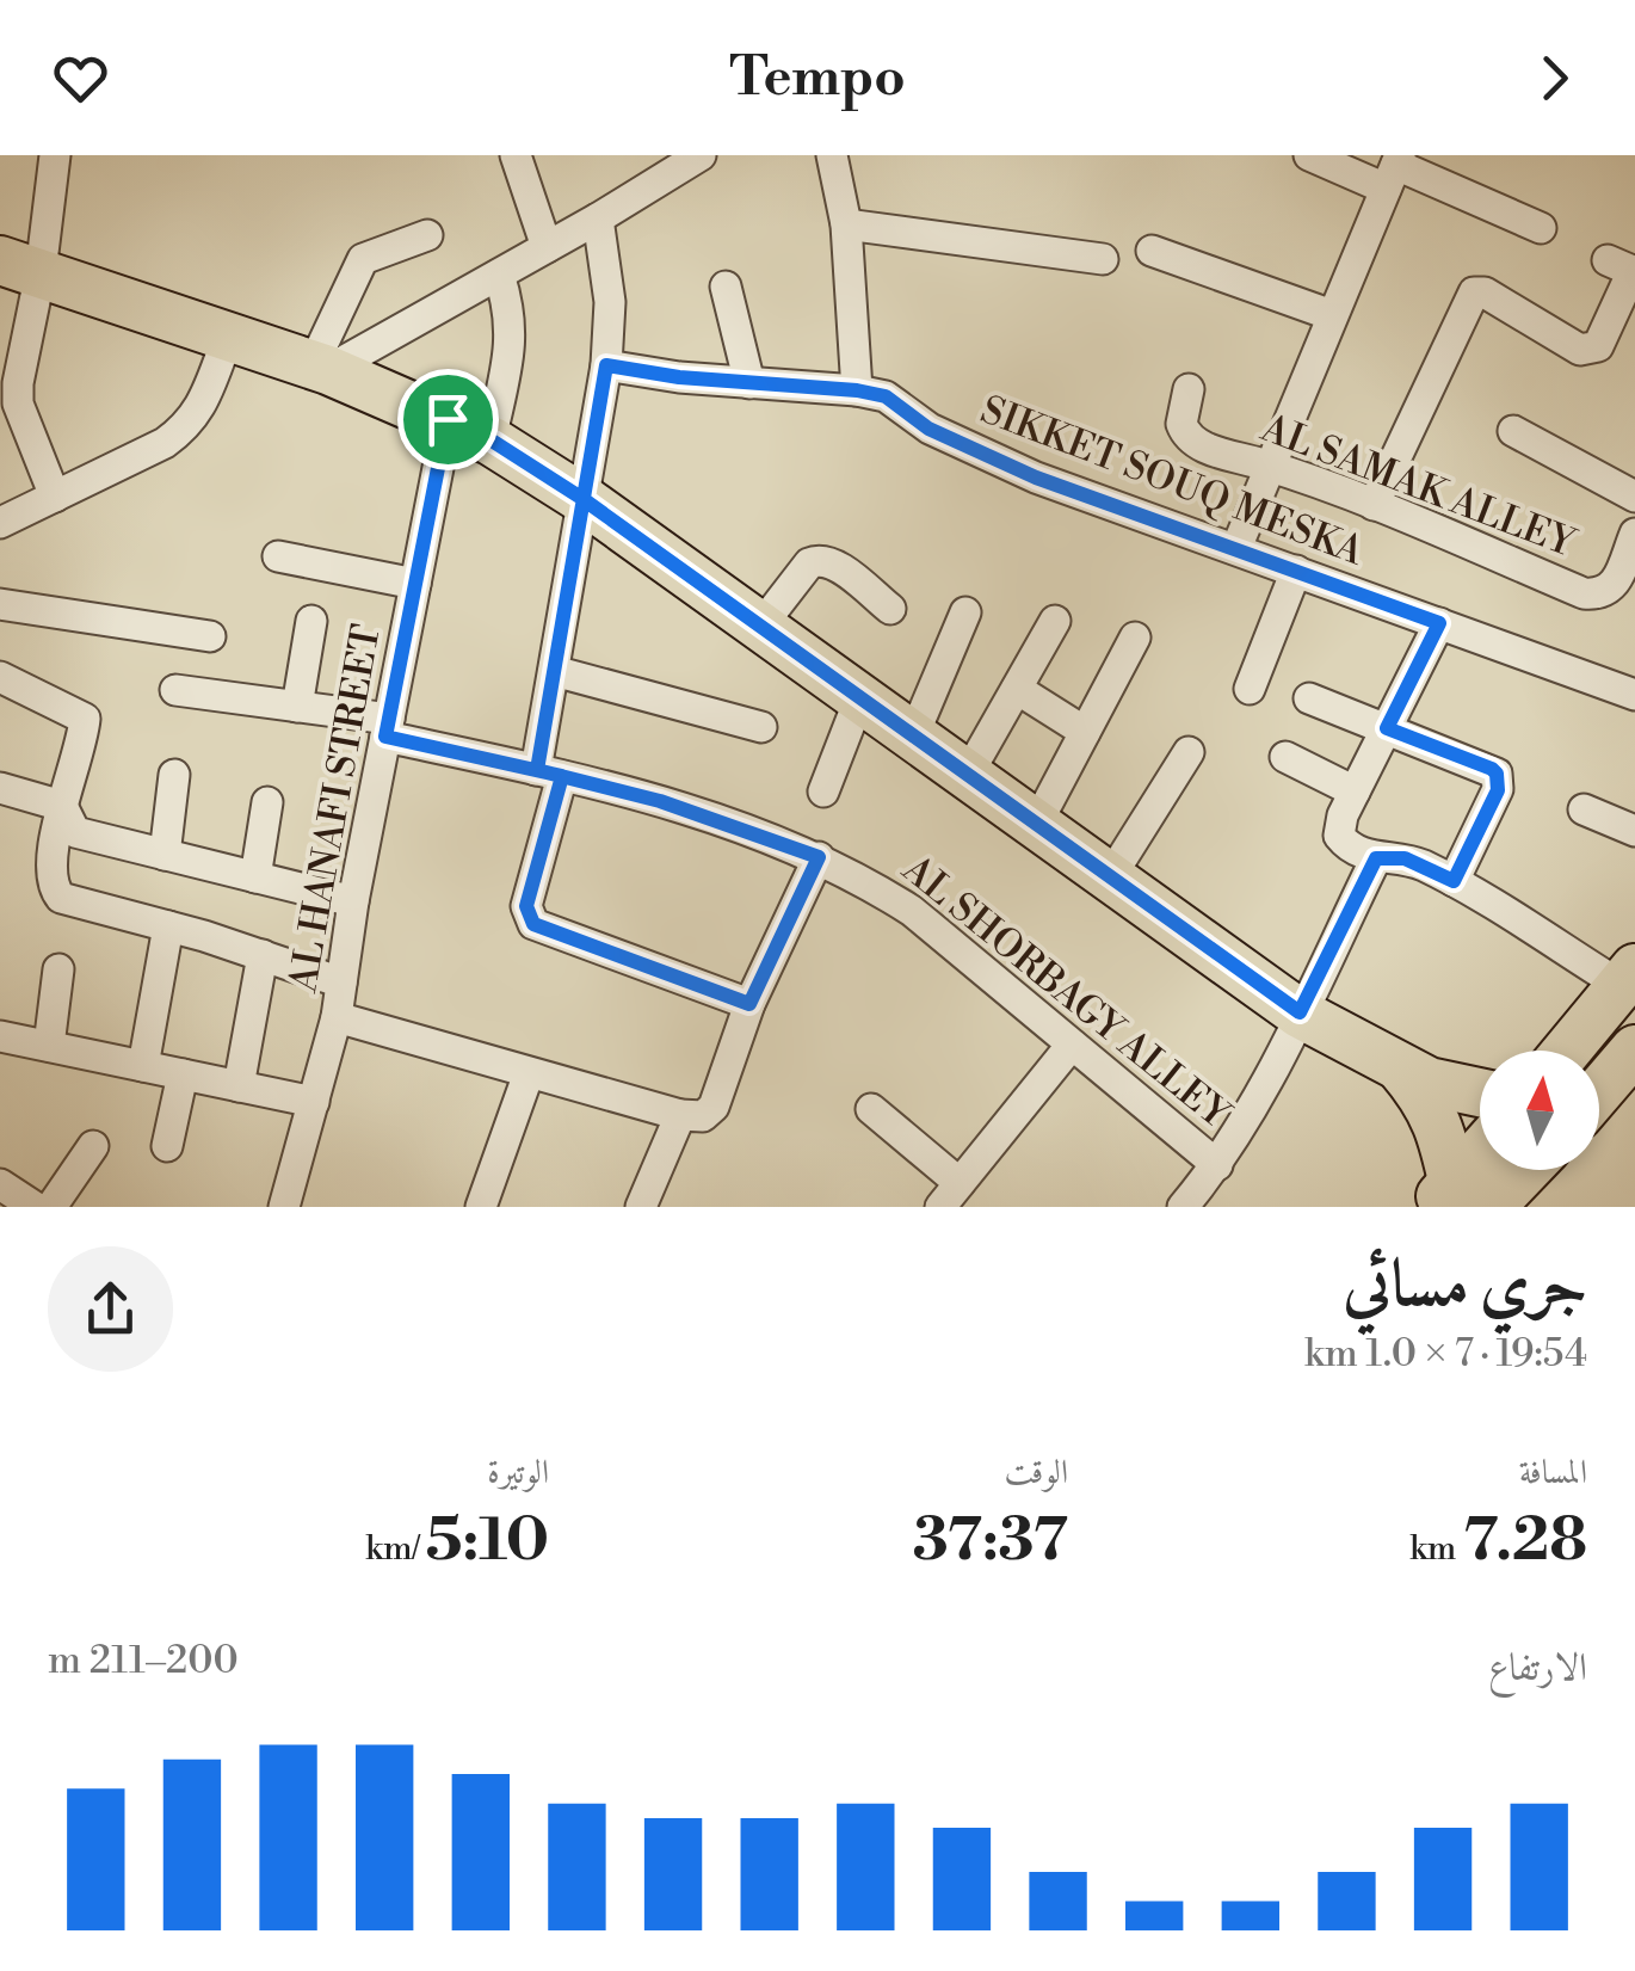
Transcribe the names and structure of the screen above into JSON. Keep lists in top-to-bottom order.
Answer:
{
  "streets": {
    "street": [
      "SIKKET SOUQ MESKA",
      "AL SAMAK ALLEY",
      "AL HANAFI STREET",
      "AL SHORBAGY ALLEY"
    ]
  },
  "crossings": [
    ["AL HANAFI STREET", "AL SHORBAGY ALLEY"]
  ],
  "north": "top",
  "page": {
    "header": "Tempo",
    "heading": ["جري مسائي", "19:54 · 7 × 1.0 km"],
    "stats": [
      ["المسافة", "7.28 km"],
      ["الوقت", "37:37"],
      ["الوتيرة", "5:10 /km"]
    ],
    "chart": ["الارتفاع", "200–211 m"]
  }
}
